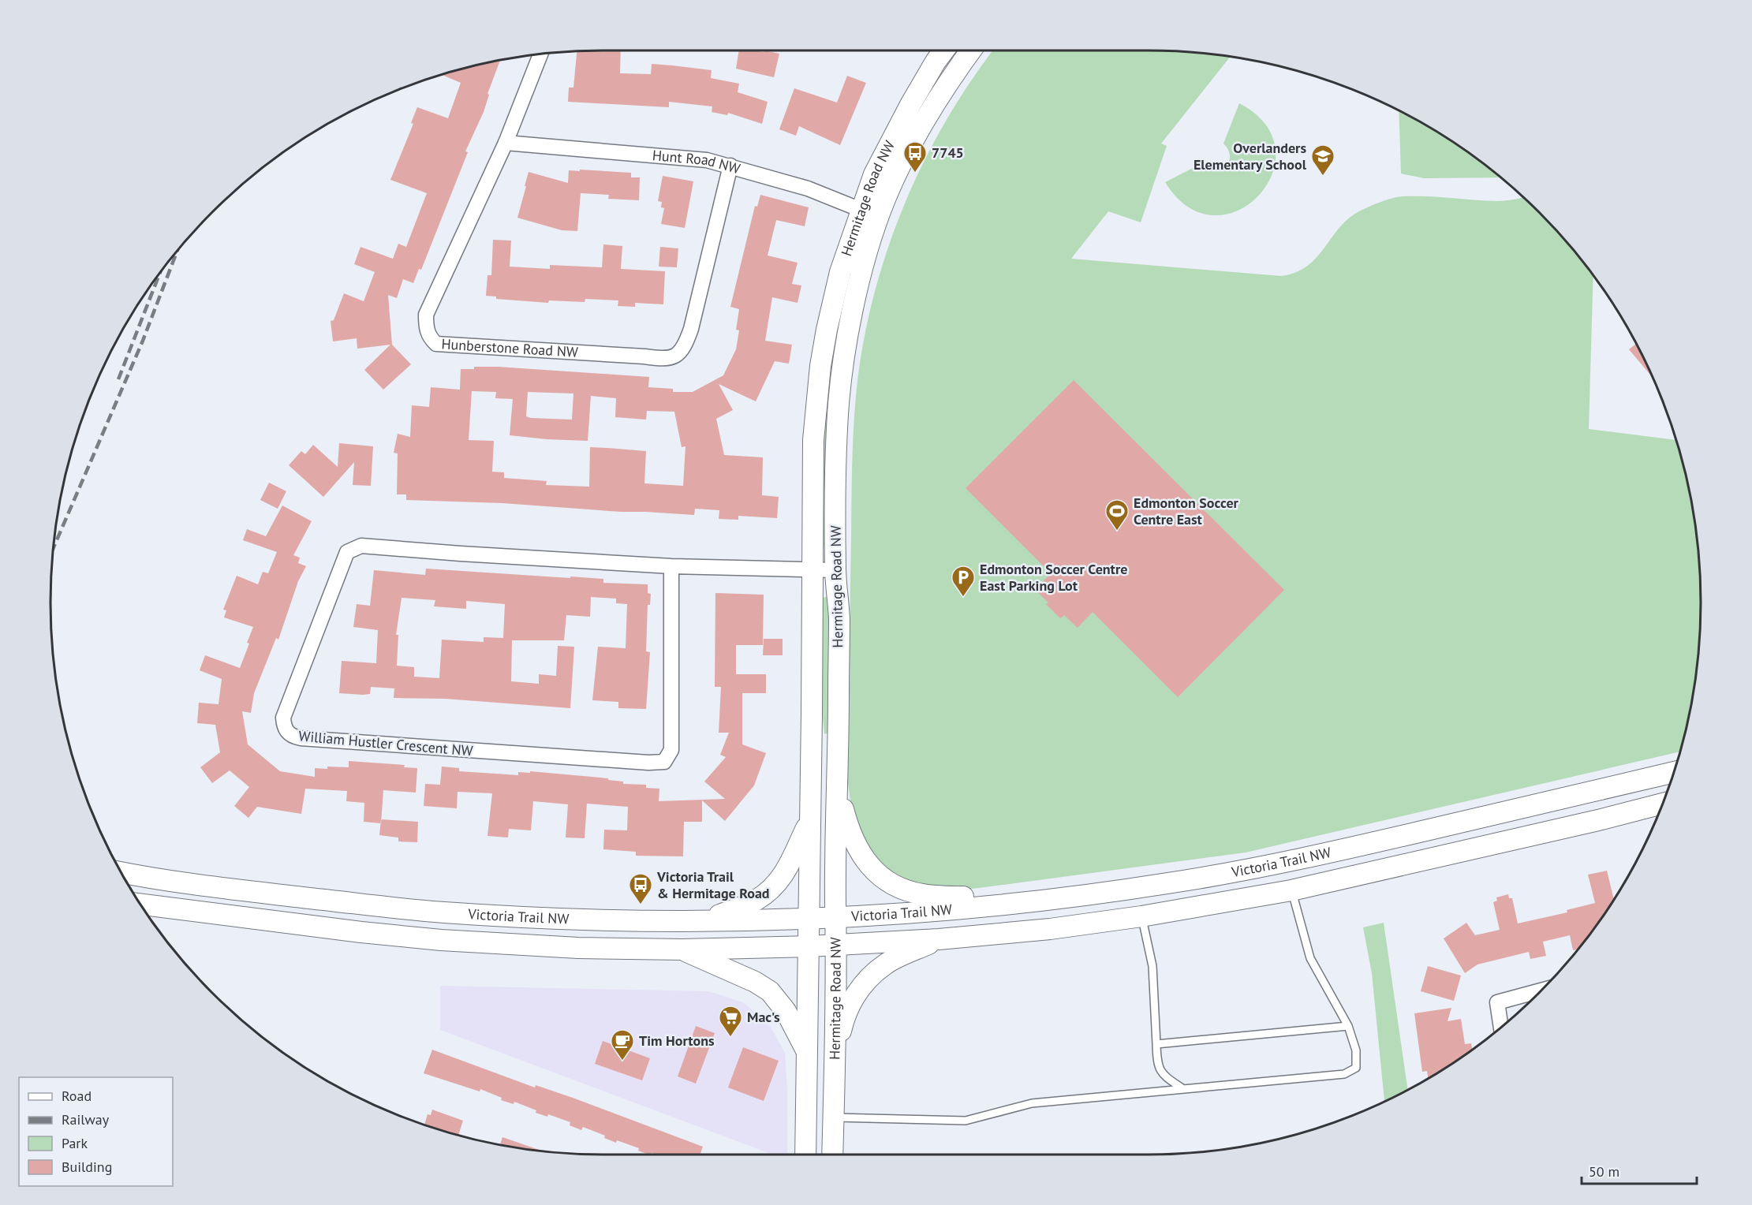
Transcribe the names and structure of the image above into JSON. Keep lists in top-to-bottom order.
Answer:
{
  "streets": {
    "main road": ["Hermitage Road NW", "Victoria Trail NW"],
    "street": ["Hunt Road NW", "Hunberstone Road NW", "William Hustler Crescent NW"]
  },
  "crossings": [
    ["Hunt Road NW", "Hermitage Road NW"],
    ["Hunt Road NW", "Hunberstone Road NW"],
    ["Hermitage Road NW", "William Hustler Crescent NW"],
    ["Hermitage Road NW", "Victoria Trail NW"]
  ],
  "places": {
    "bus stop": ["7745", "Victoria Trail & Hermitage Road"],
    "school or university": ["Overlanders Elementary School"],
    "sports": ["Edmonton Soccer Centre East"],
    "parking": ["Edmonton Soccer Centre East Parking Lot"],
    "supermarket": ["Mac's"],
    "cafe": ["Tim Hortons"]
  },
  "legend": [
    "Road",
    "Railway",
    "Park",
    "Building"
  ],
  "scale_bar": "50 m"
}
